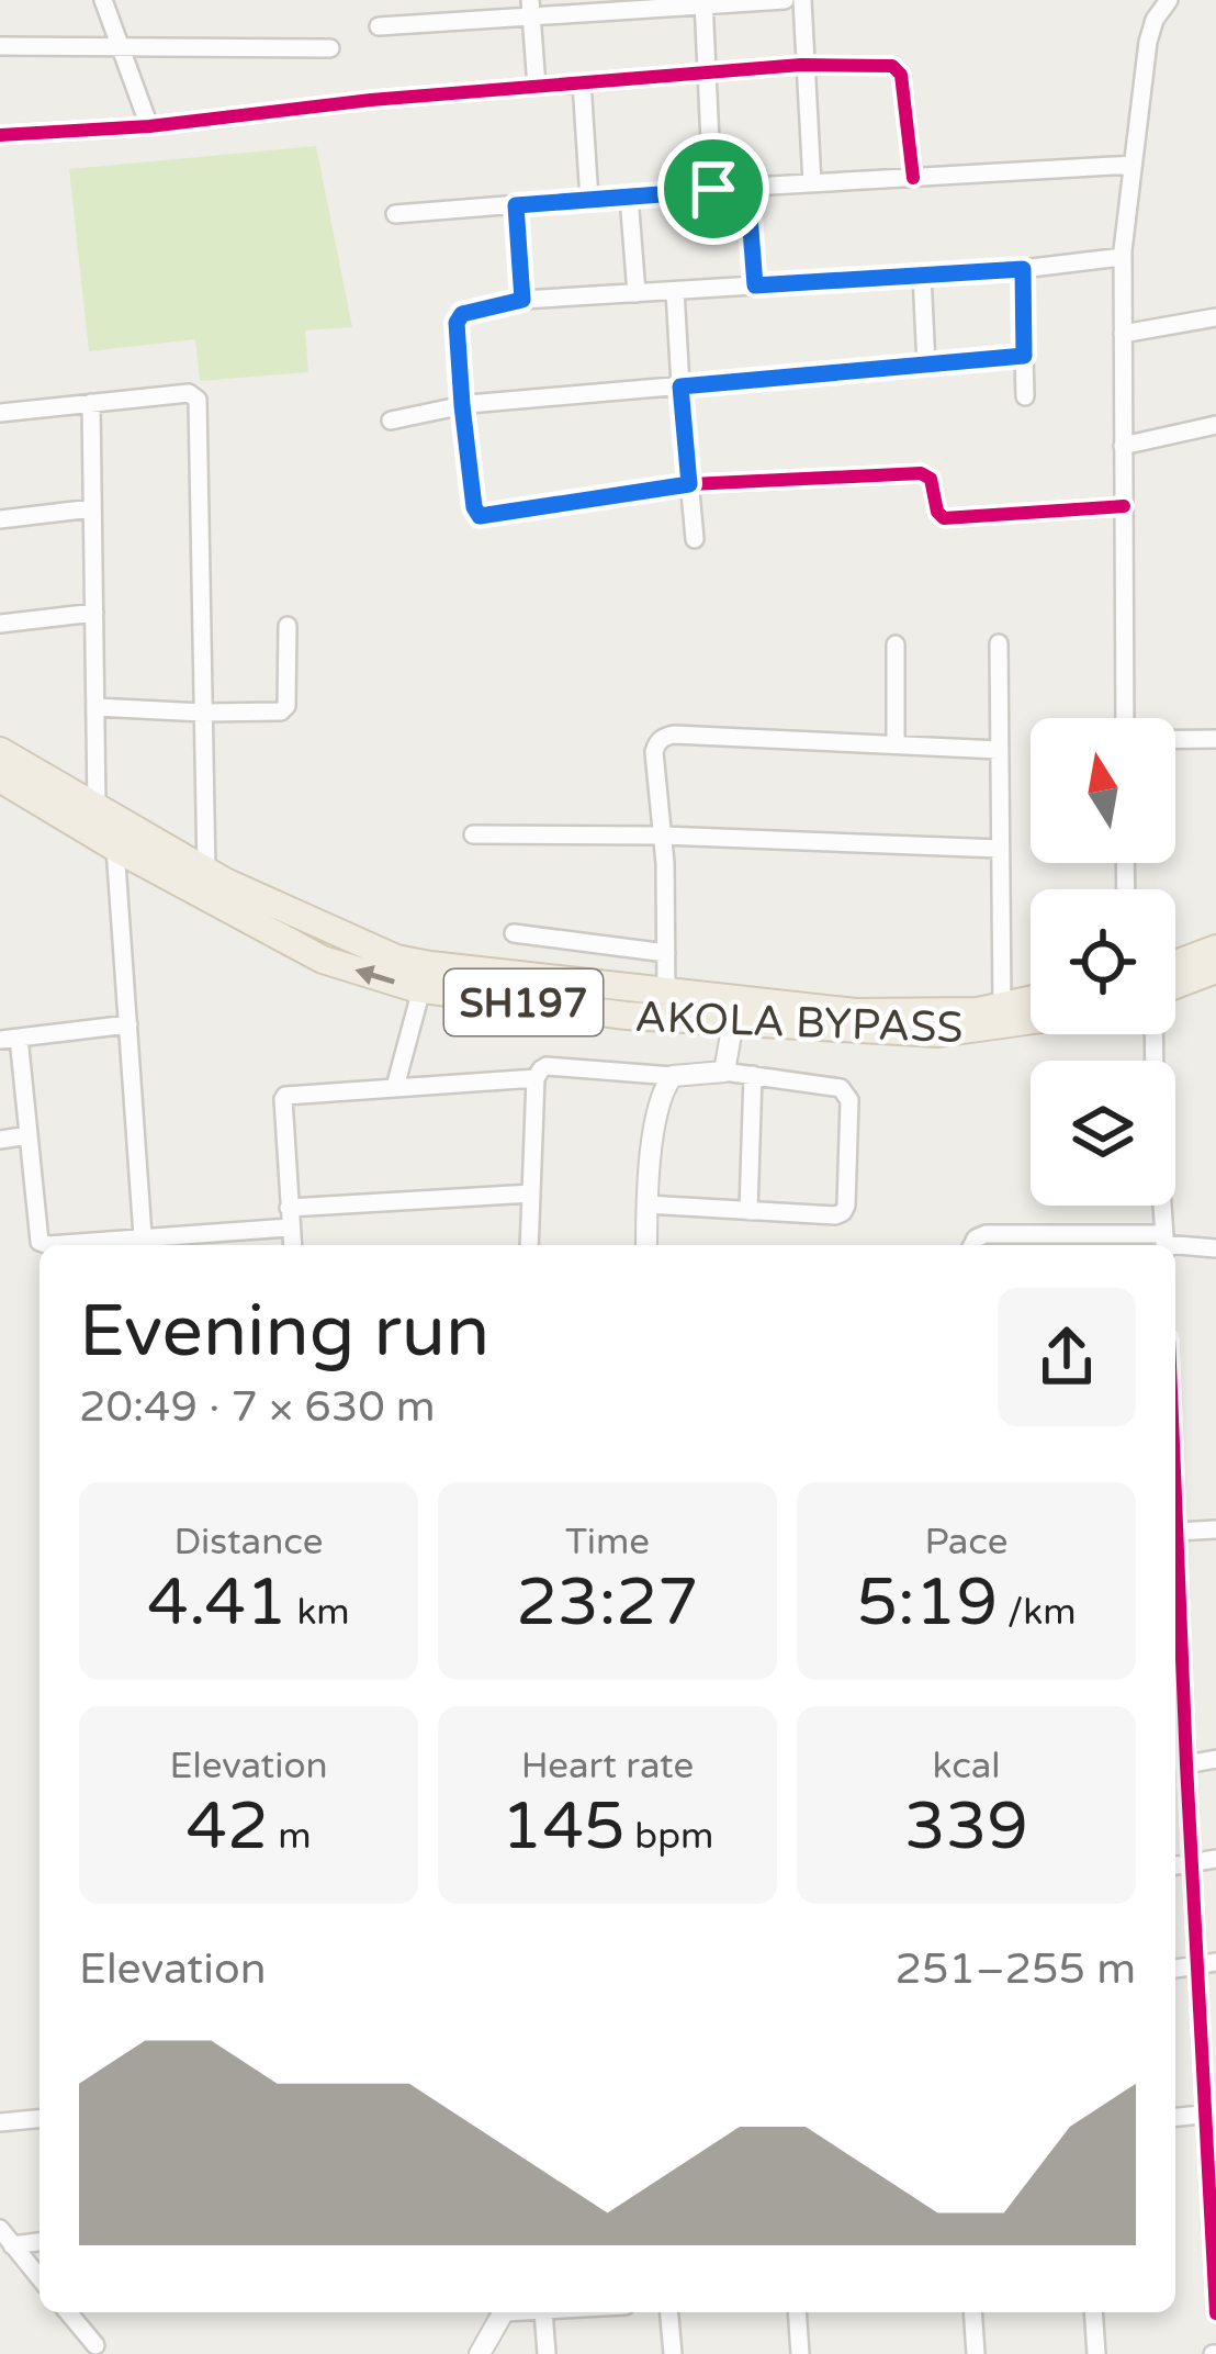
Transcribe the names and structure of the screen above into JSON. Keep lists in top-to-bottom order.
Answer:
{
  "streets": {
    "main road": ["SH197", "AKOLA BYPASS"]
  },
  "north": "top",
  "page": {
    "heading": ["Evening run", "20:49 · 7 × 630 m"],
    "stats": [
      ["Distance", "4.41 km"],
      ["Time", "23:27"],
      ["Pace", "5:19 /km"],
      ["Elevation", "42 m"],
      ["Heart rate", "145 bpm"],
      ["kcal", "339"]
    ],
    "chart": ["Elevation", "251–255 m"]
  }
}
